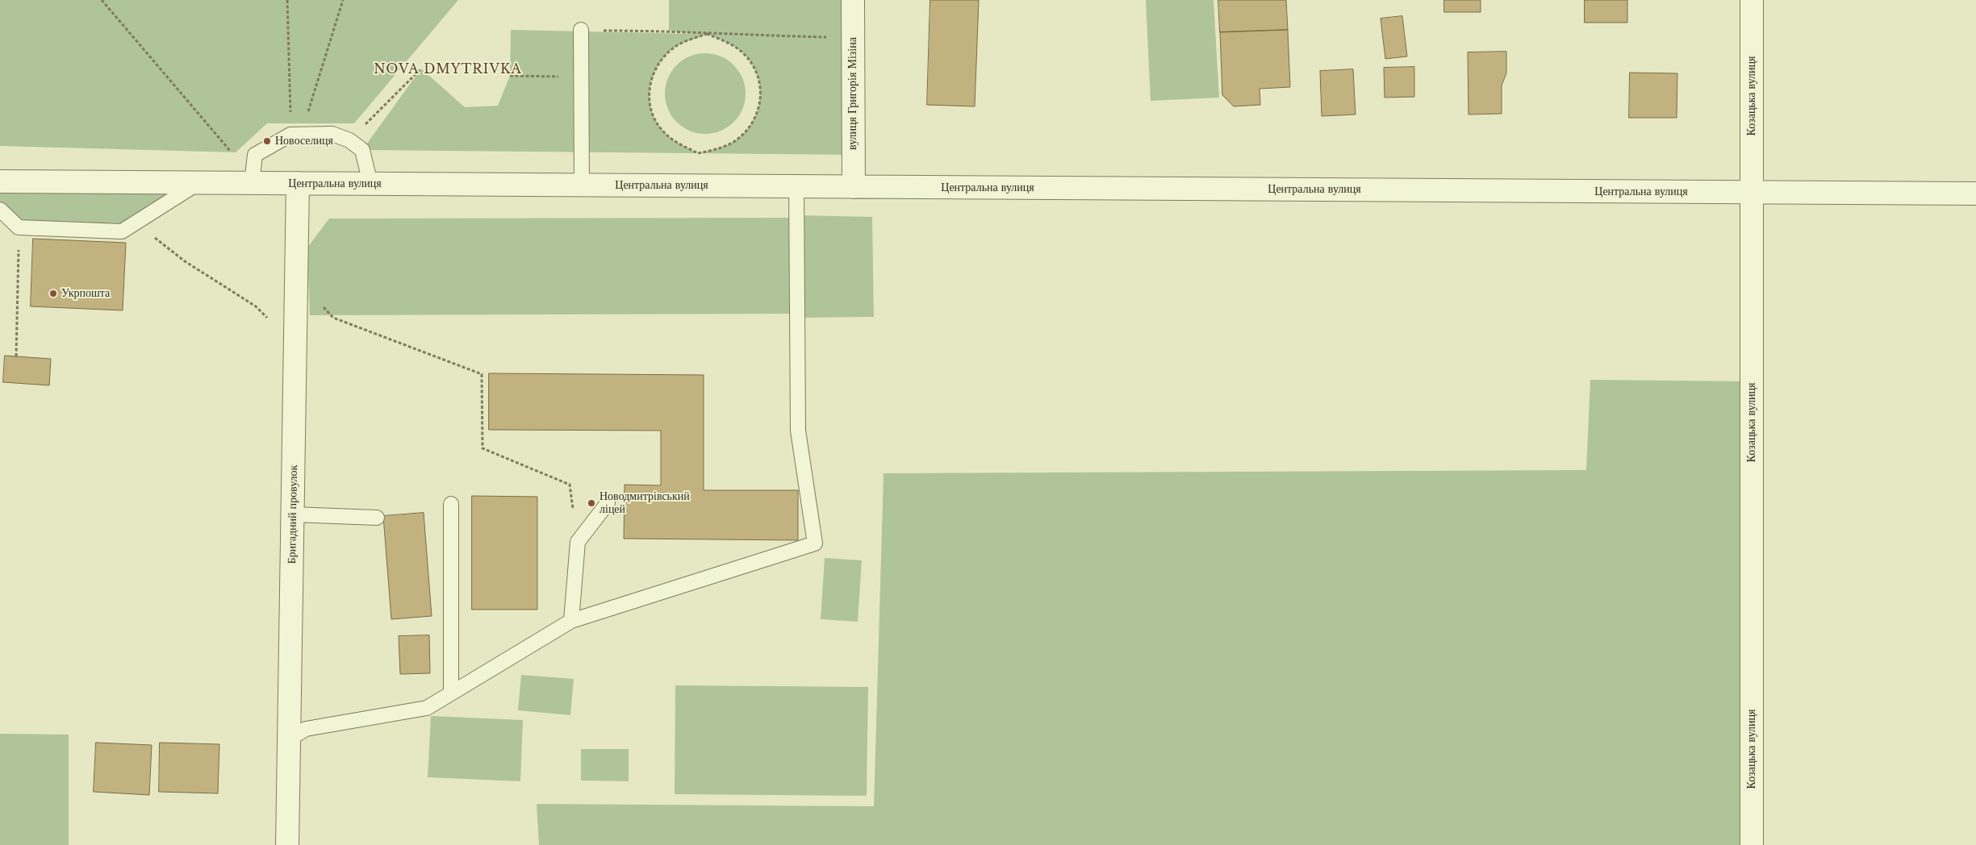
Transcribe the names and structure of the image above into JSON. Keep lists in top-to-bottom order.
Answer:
{
  "streets": {
    "street": [
      "вулиця Григорія Мізіна",
      "Козацька вулиця",
      "Центральна вулиця",
      "Бригадний провулок"
    ]
  },
  "crossings": [
    ["вулиця Григорія Мізіна", "Центральна вулиця"],
    ["Козацька вулиця", "Центральна вулиця"],
    ["Центральна вулиця", "Бригадний провулок"]
  ],
  "districts": ["NOVA DMYTRIVKA"],
  "places": ["Новоселиця", "Укрпошта", "Новодмитрівський ліцей"]
}
